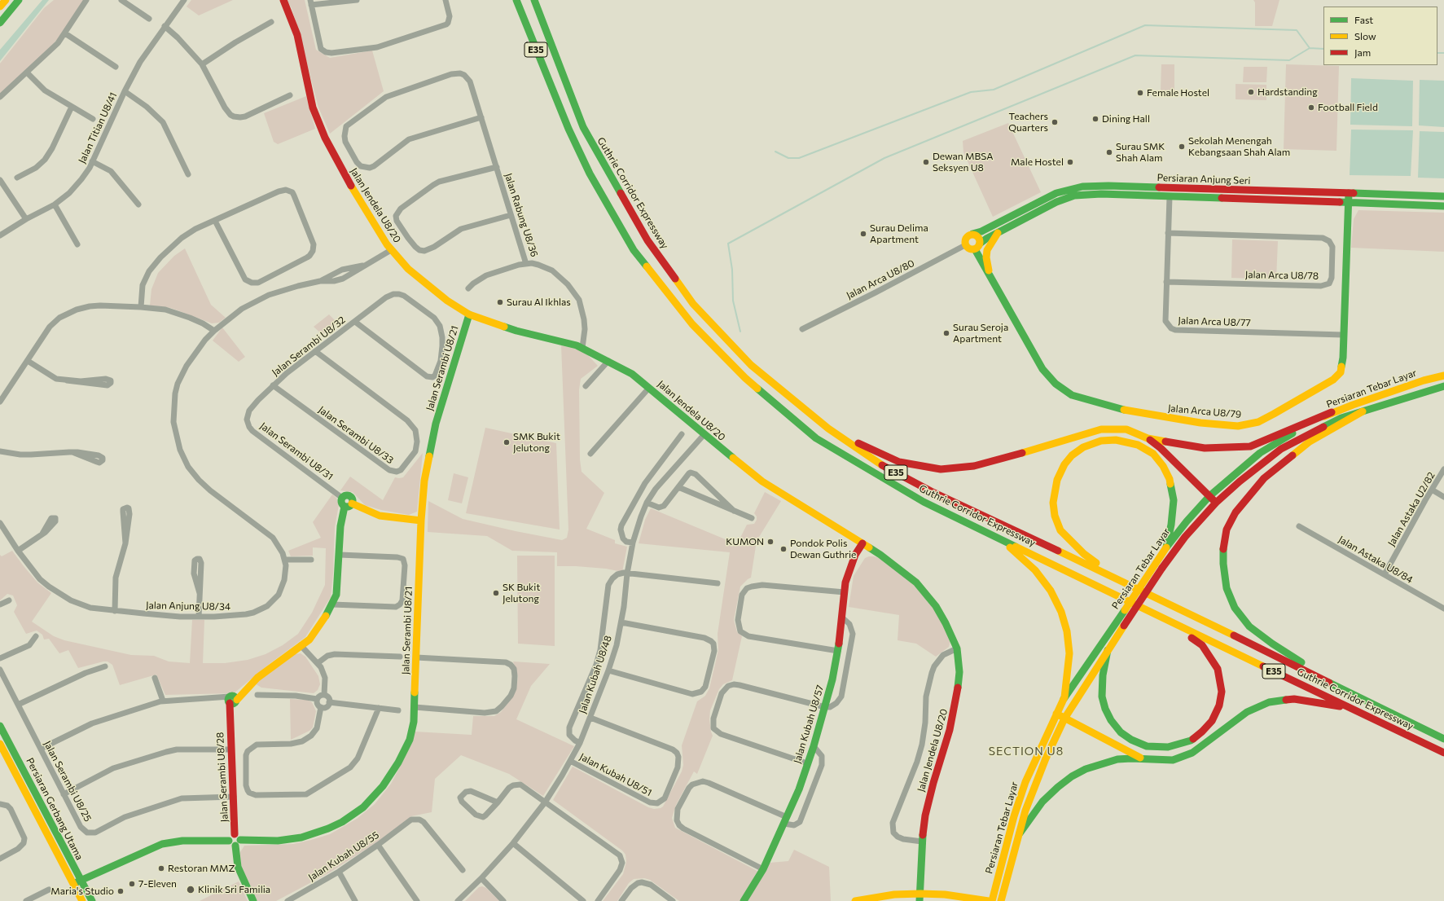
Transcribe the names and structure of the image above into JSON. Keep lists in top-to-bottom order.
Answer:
{
  "streets": {
    "main road": [
      "E35",
      "Persiaran Anjung Seri",
      "Guthrie Corridor Expressway",
      "Jalan Jendela U8/20",
      "Jalan Serambi U8/21",
      "Persiaran Tebar Layar",
      "Jalan Arca U8/79",
      "Jalan Kubah U8/57",
      "Jalan Serambi U8/28",
      "Persiaran Gerbang Utama"
    ],
    "street": [
      "Jalan Titian U8/41",
      "Jalan Rabung U8/36",
      "Jalan Arca U8/78",
      "Jalan Arca U8/80",
      "Jalan Arca U8/77",
      "Jalan Serambi U8/32",
      "Jalan Serambi U8/33",
      "Jalan Serambi U8/31",
      "Jalan Astaka U2/82",
      "Jalan Astaka U8/84",
      "Jalan Anjung U8/34",
      "Jalan Kubah U8/48",
      "Jalan Kubah U8/51",
      "Jalan Serambi U8/25",
      "Jalan Kubah U8/55"
    ]
  },
  "crossings": [
    ["Persiaran Anjung Seri", "Jalan Arca U8/80"],
    ["Persiaran Anjung Seri", "Jalan Arca U8/77"],
    ["Persiaran Anjung Seri", "Jalan Arca U8/79"],
    ["Jalan Jendela U8/20", "Jalan Rabung U8/36"],
    ["Jalan Jendela U8/20", "Jalan Serambi U8/21"],
    ["Jalan Jendela U8/20", "Jalan Anjung U8/34"],
    ["Jalan Jendela U8/20", "Jalan Kubah U8/48"],
    ["Jalan Jendela U8/20", "Jalan Kubah U8/57"],
    ["Jalan Arca U8/78", "Jalan Arca U8/77"],
    ["Jalan Arca U8/80", "Jalan Arca U8/79"],
    ["Jalan Arca U8/77", "Jalan Arca U8/79"],
    ["Jalan Serambi U8/32", "Jalan Serambi U8/33"],
    ["Jalan Serambi U8/32", "Jalan Serambi U8/31"],
    ["Jalan Serambi U8/21", "Jalan Serambi U8/28"],
    ["Jalan Serambi U8/33", "Jalan Serambi U8/31"],
    ["Jalan Astaka U2/82", "Jalan Astaka U8/84"],
    ["Jalan Kubah U8/48", "Jalan Kubah U8/51"],
    ["Jalan Serambi U8/28", "Jalan Serambi U8/25"]
  ],
  "districts": ["SECTION U8"],
  "places": [
    "Hardstanding",
    "Female Hostel",
    "Football Field",
    "Dining Hall",
    "Teachers Quarters",
    "Sekolah Menengah Kebangsaan Shah Alam",
    "Surau SMK Shah Alam",
    "Dewan MBSA Seksyen U8",
    "Male Hostel",
    "Surau Delima Apartment",
    "Surau Al Ikhlas",
    "Surau Seroja Apartment",
    "SMK Bukit Jelutong",
    "KUMON",
    "Pondok Polis Dewan Guthrie",
    "SK Bukit Jelutong",
    "Restoran MMZ",
    "7-Eleven",
    "Klinik Sri Familia",
    "Maria's Studio"
  ],
  "legend": ["Fast", "Slow", "Jam"]
}
